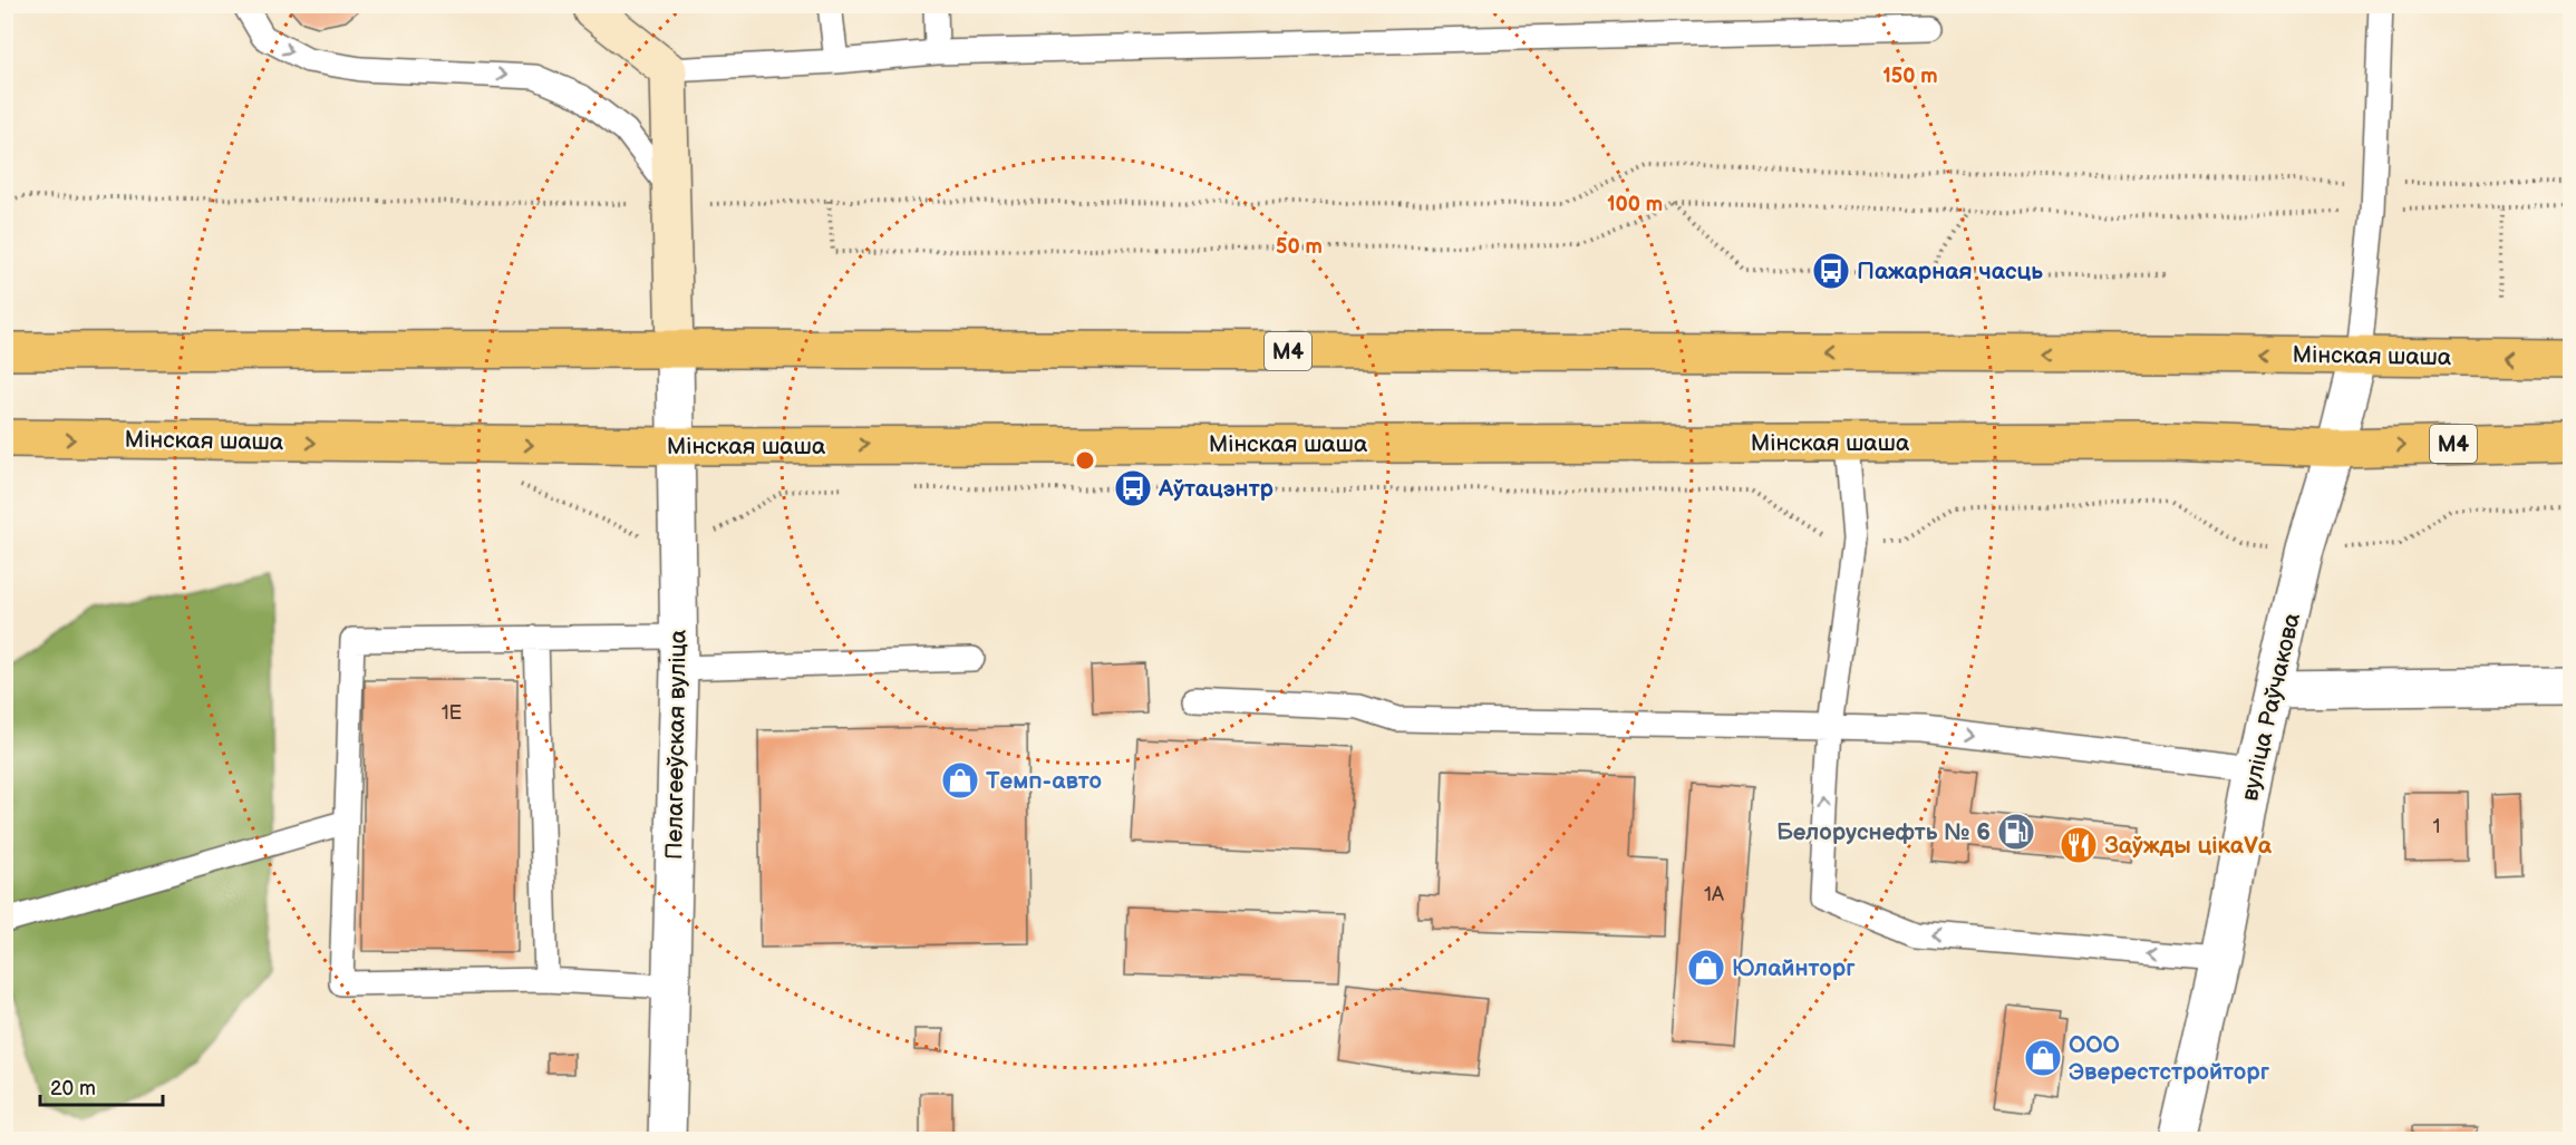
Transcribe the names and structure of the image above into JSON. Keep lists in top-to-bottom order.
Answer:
{
  "streets": {
    "main road": ["М4", "Мінская шаша"],
    "street": ["вуліца Раўчакова", "Пелагееўская вуліца"]
  },
  "crossings": [
    ["Мінская шаша", "вуліца Раўчакова"],
    ["Мінская шаша", "Пелагееўская вуліца"]
  ],
  "places": {
    "bus stop": ["Пажарная часць", "Аўтацэнтр"],
    "shop": ["Темп-авто", "Юлайнторг", "ООО Эверестстройторг"],
    "fuel station": ["Белоруснефть № 6"],
    "restaurant": ["Заўжды цікаVа"]
  },
  "house_numbers": ["1Е", "1", "1А"],
  "scale_bar": "20 m",
  "rings": ["150 m", "100 m", "50 m"]
}
